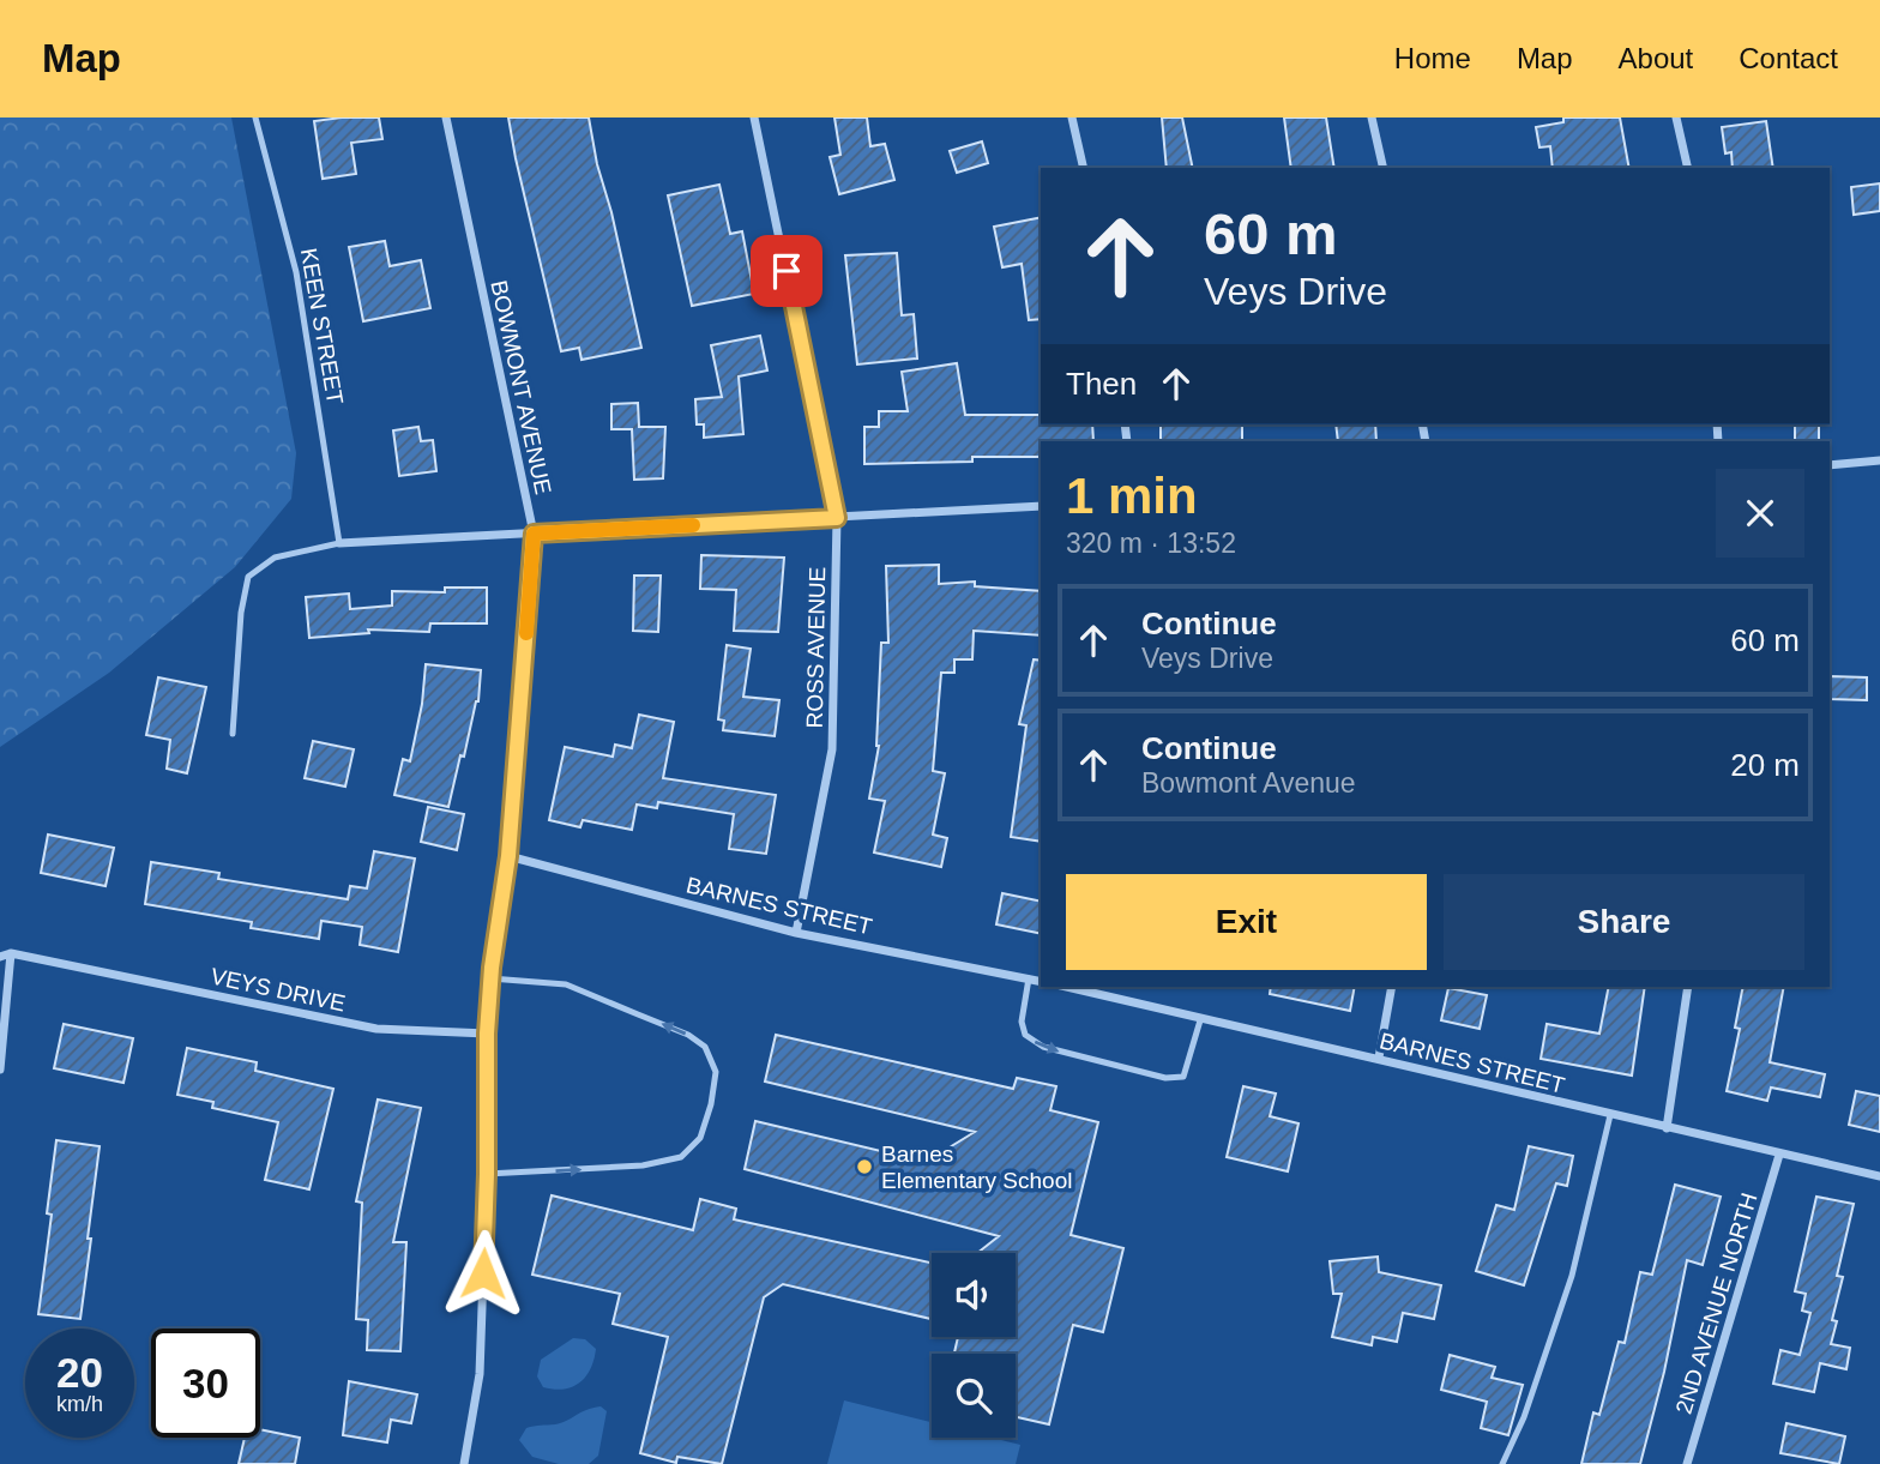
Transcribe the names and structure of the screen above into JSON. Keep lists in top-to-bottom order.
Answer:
{
  "streets": {
    "street": [
      "BOWMONT AVENUE",
      "ROSS AVENUE",
      "BARNES STREET",
      "VEYS DRIVE",
      "2ND AVENUE NORTH"
    ],
    "lane": ["KEEN STREET"]
  },
  "crossings": [
    ["BOWMONT AVENUE", "BARNES STREET"],
    ["ROSS AVENUE", "BARNES STREET"],
    ["BARNES STREET", "2ND AVENUE NORTH"]
  ],
  "places": ["Barnes Elementary School"],
  "page": {
    "header": "Map",
    "nav": [
      "Home",
      "Map",
      "About",
      "Contact"
    ],
    "turn": ["60 m", "Veys Drive"],
    "then": "Then",
    "heading": ["1 min", "320 m · 13:52"],
    "list": [
      {
        "name": "Continue",
        "note": "Veys Drive",
        "value": "60 m"
      },
      {
        "name": "Continue",
        "note": "Bowmont Avenue",
        "value": "20 m"
      }
    ],
    "buttons": ["Exit", "Share"],
    "speed": "20 km/h",
    "limit": "30"
  }
}
